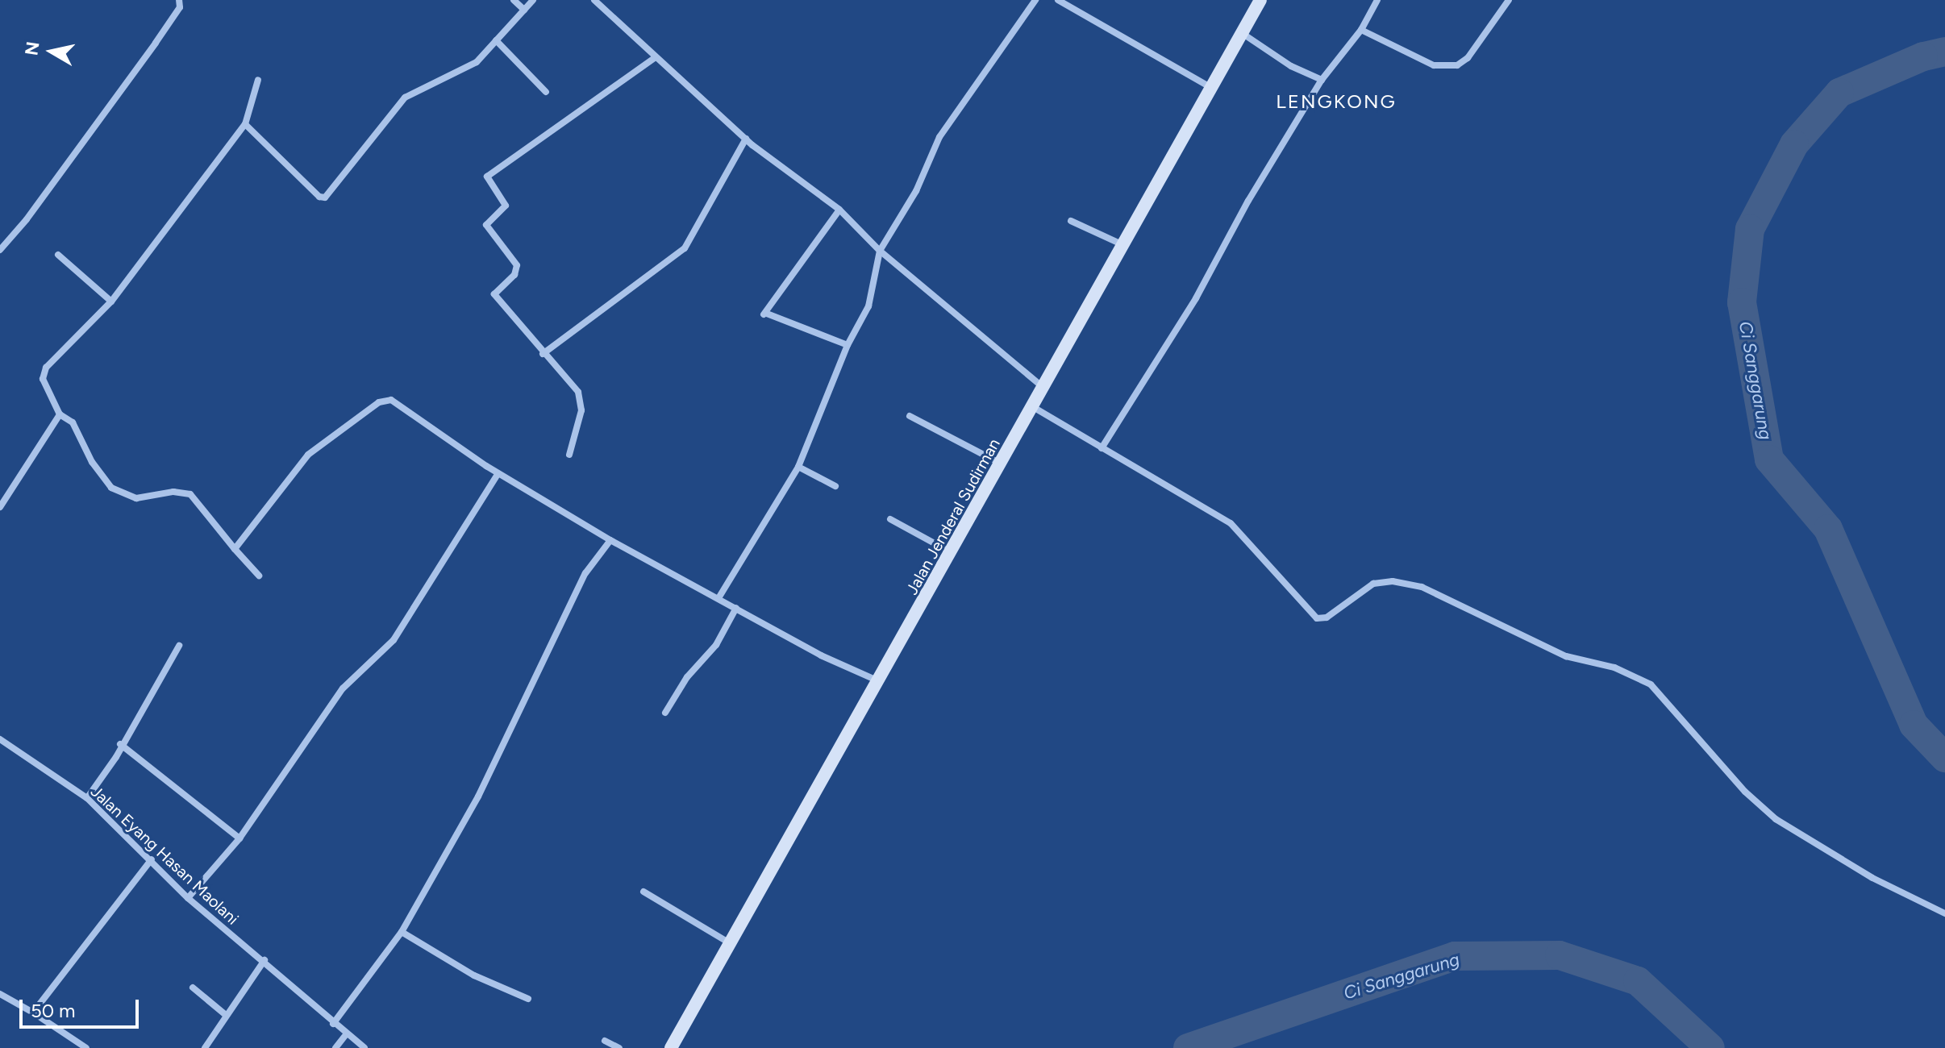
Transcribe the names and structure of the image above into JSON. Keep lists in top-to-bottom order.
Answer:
{
  "streets": {
    "main road": ["Jalan Jenderal Sudirman"],
    "street": ["Jalan Eyang Hasan Maolani"]
  },
  "districts": ["LENGKONG"],
  "water": ["Ci Sanggarung"],
  "scale_bar": "50 m",
  "north": "left"
}
